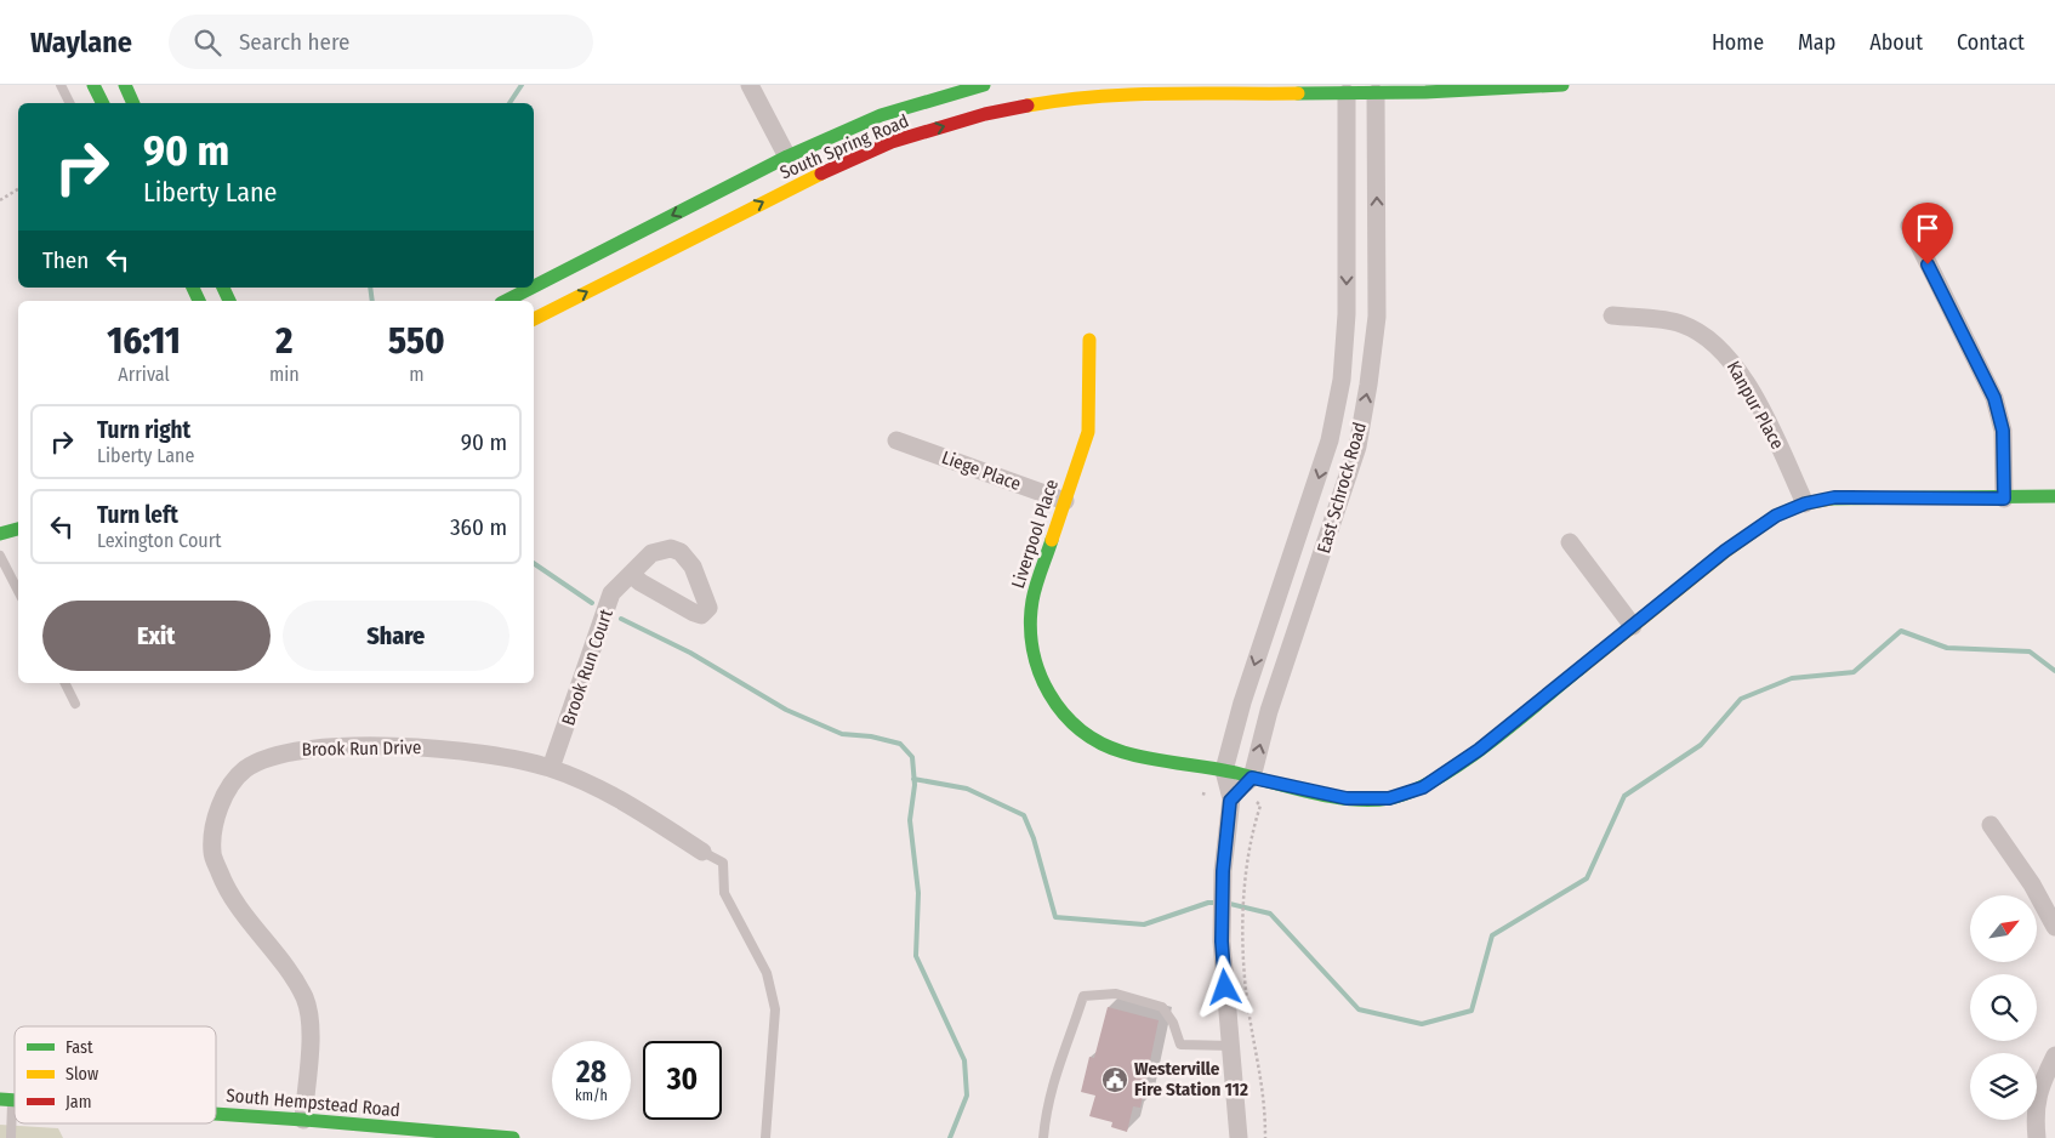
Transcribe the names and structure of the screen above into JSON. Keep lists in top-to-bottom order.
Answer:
{
  "streets": {
    "street": [
      "South Spring Road",
      "Kanpur Place",
      "Liege Place",
      "East Schrock Road",
      "Liverpool Place",
      "Brook Run Court",
      "Brook Run Drive",
      "South Hempstead Road"
    ]
  },
  "crossings": [
    ["South Spring Road", "East Schrock Road"],
    ["Kanpur Place", "Liverpool Place"],
    ["Liege Place", "Liverpool Place"],
    ["East Schrock Road", "Liverpool Place"],
    ["Brook Run Court", "Brook Run Drive"],
    ["Brook Run Drive", "South Hempstead Road"]
  ],
  "places": {
    "public building": ["Westerville Fire Station 112"]
  },
  "legend": ["Fast", "Slow", "Jam"],
  "north": "top right",
  "page": {
    "header": "Waylane",
    "search": "Search here",
    "nav": [
      "Home",
      "Map",
      "About",
      "Contact"
    ],
    "turn": ["90 m", "Liberty Lane"],
    "then": "Then",
    "eta": [
      "16:11",
      "Arrival",
      "2",
      "min",
      "550",
      "m"
    ],
    "list": [
      {
        "name": "Turn right",
        "note": "Liberty Lane",
        "value": "90 m"
      },
      {
        "name": "Turn left",
        "note": "Lexington Court",
        "value": "360 m"
      }
    ],
    "buttons": ["Exit", "Share"],
    "speed": "28 km/h",
    "limit": "30"
  }
}
